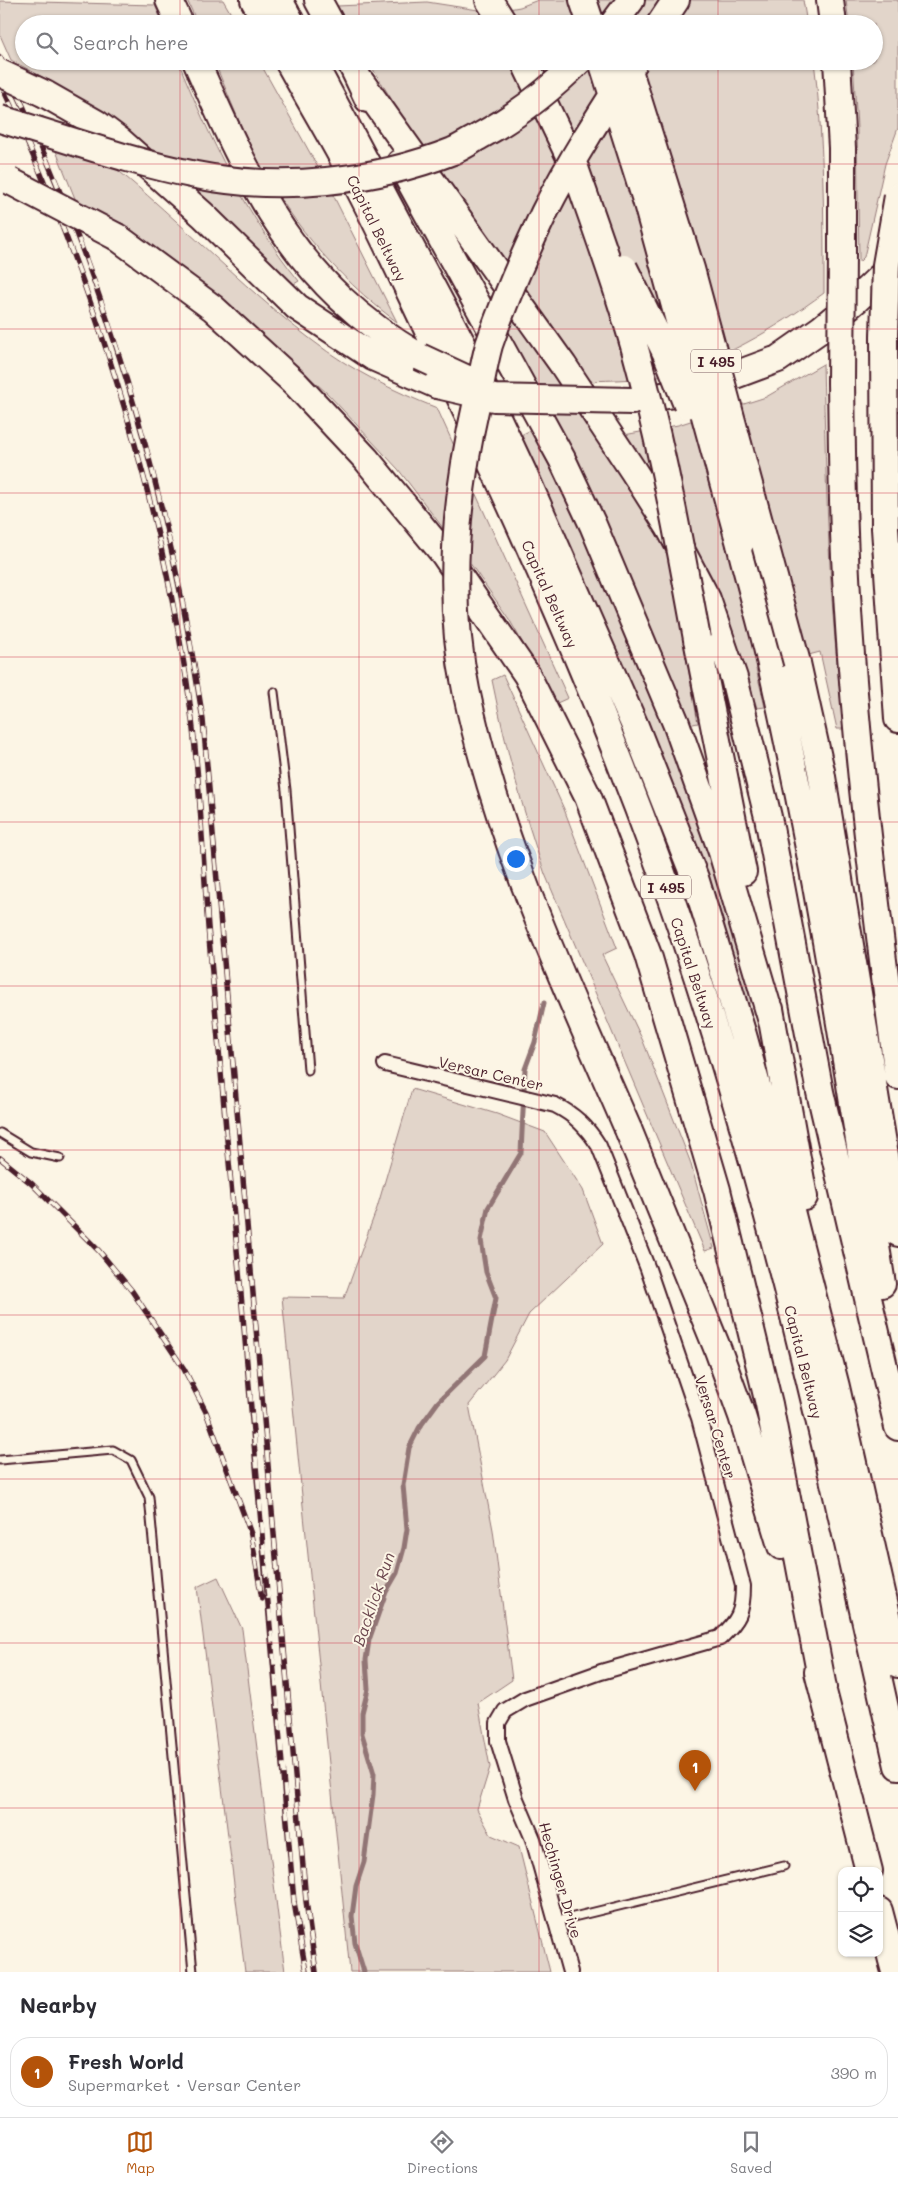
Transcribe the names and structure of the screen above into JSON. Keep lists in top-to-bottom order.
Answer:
{
  "streets": {
    "highway": ["Capital Beltway", "I 495"],
    "street": ["Versar Center", "Hechinger Drive"]
  },
  "crossings": [
    ["Versar Center", "Hechinger Drive"]
  ],
  "water": ["Backlick Run"],
  "page": {
    "search": "Search here",
    "pins": "1",
    "heading": "Nearby",
    "list": [
      {
        "mark": "1",
        "name": "Fresh World",
        "note": "Supermarket · Versar Center",
        "value": "390 m"
      }
    ],
    "nav": ["Map", "Directions", "Saved"]
  }
}
